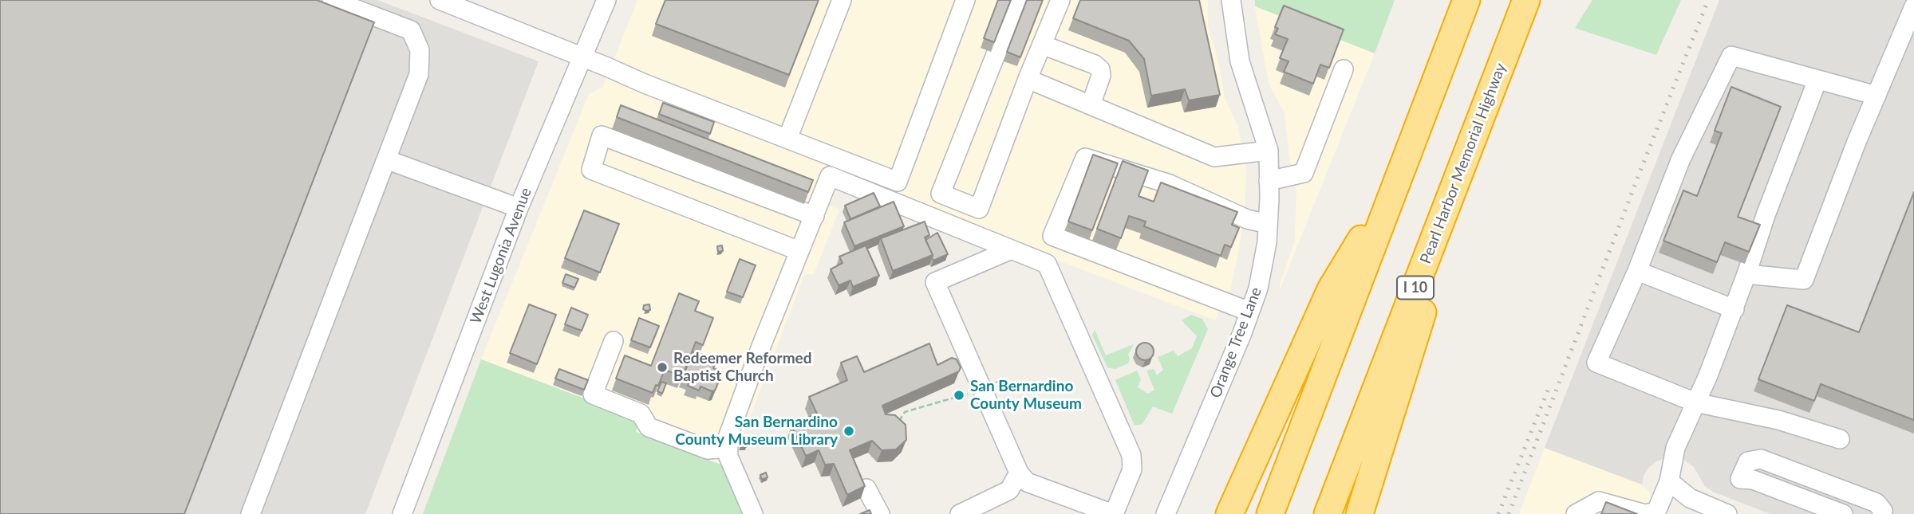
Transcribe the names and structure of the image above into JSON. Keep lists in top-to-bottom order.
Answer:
{
  "streets": {
    "highway": ["Pearl Harbor Memorial Highway", "I 10"],
    "street": ["West Lugonia Avenue", "Orange Tree Lane"]
  },
  "places": ["Redeemer Reformed Baptist Church", "San Bernardino County Museum", "San Bernardino County Museum Library"]
}
